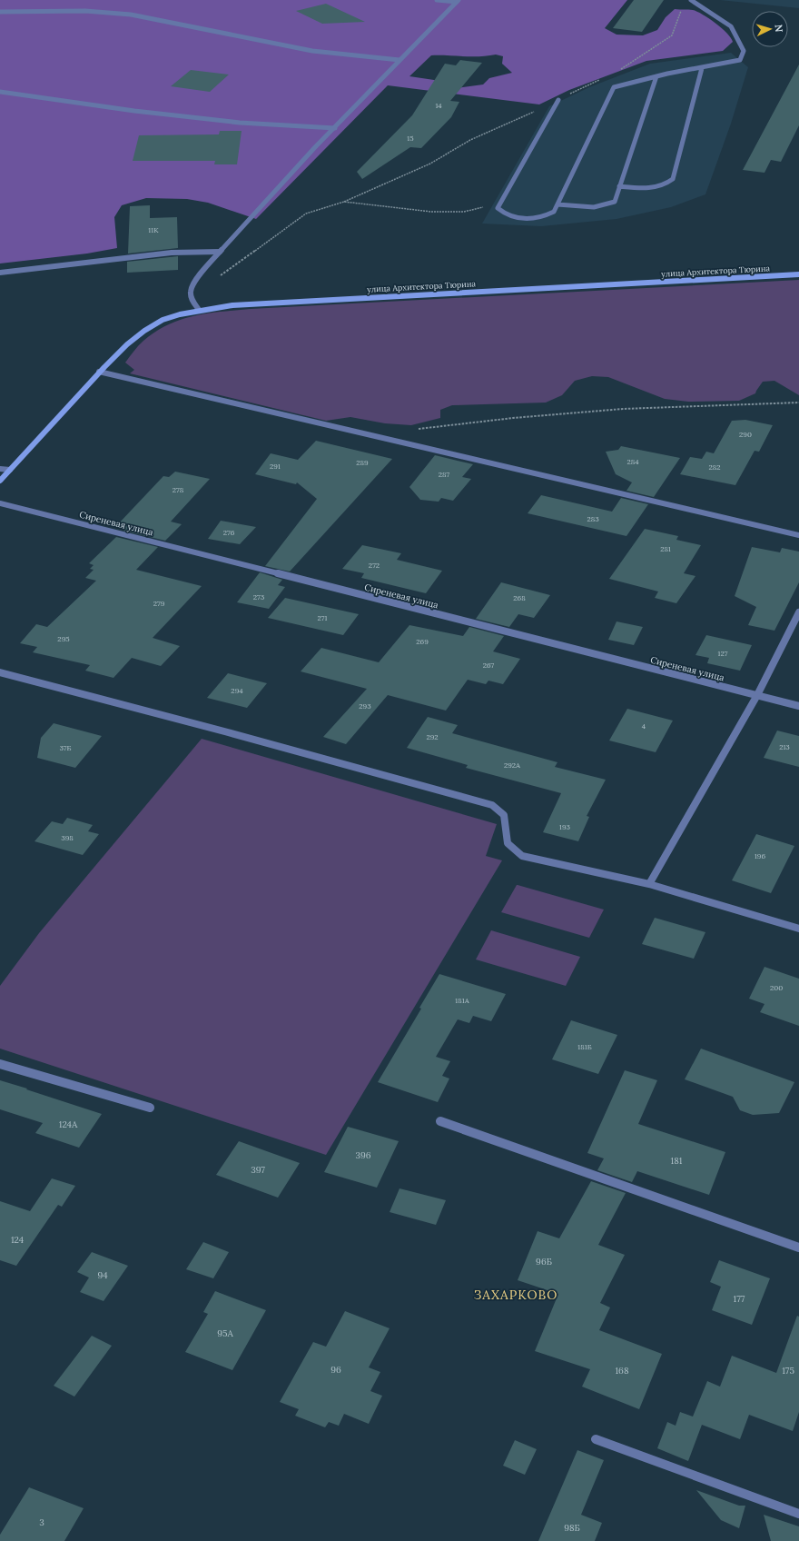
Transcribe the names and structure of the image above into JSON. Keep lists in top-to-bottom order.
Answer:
{
  "streets": {
    "street": ["улица Архитектора Тюрина", "Сиреневая улица"]
  },
  "districts": ["ЗАХАРКОВО"],
  "house_numbers": [
    "14",
    "15",
    "11К",
    "290",
    "284",
    "289",
    "291",
    "282",
    "287",
    "278",
    "283",
    "276",
    "281",
    "272",
    "273",
    "268",
    "279",
    "271",
    "295",
    "269",
    "127",
    "267",
    "294",
    "293",
    "4",
    "292",
    "213",
    "37Б",
    "292А",
    "193",
    "398",
    "196",
    "200",
    "181А",
    "181Б",
    "124А",
    "396",
    "181",
    "397",
    "124",
    "96Б",
    "94",
    "177",
    "95А",
    "96",
    "168",
    "175",
    "3",
    "98Б"
  ],
  "north": "right"
}
